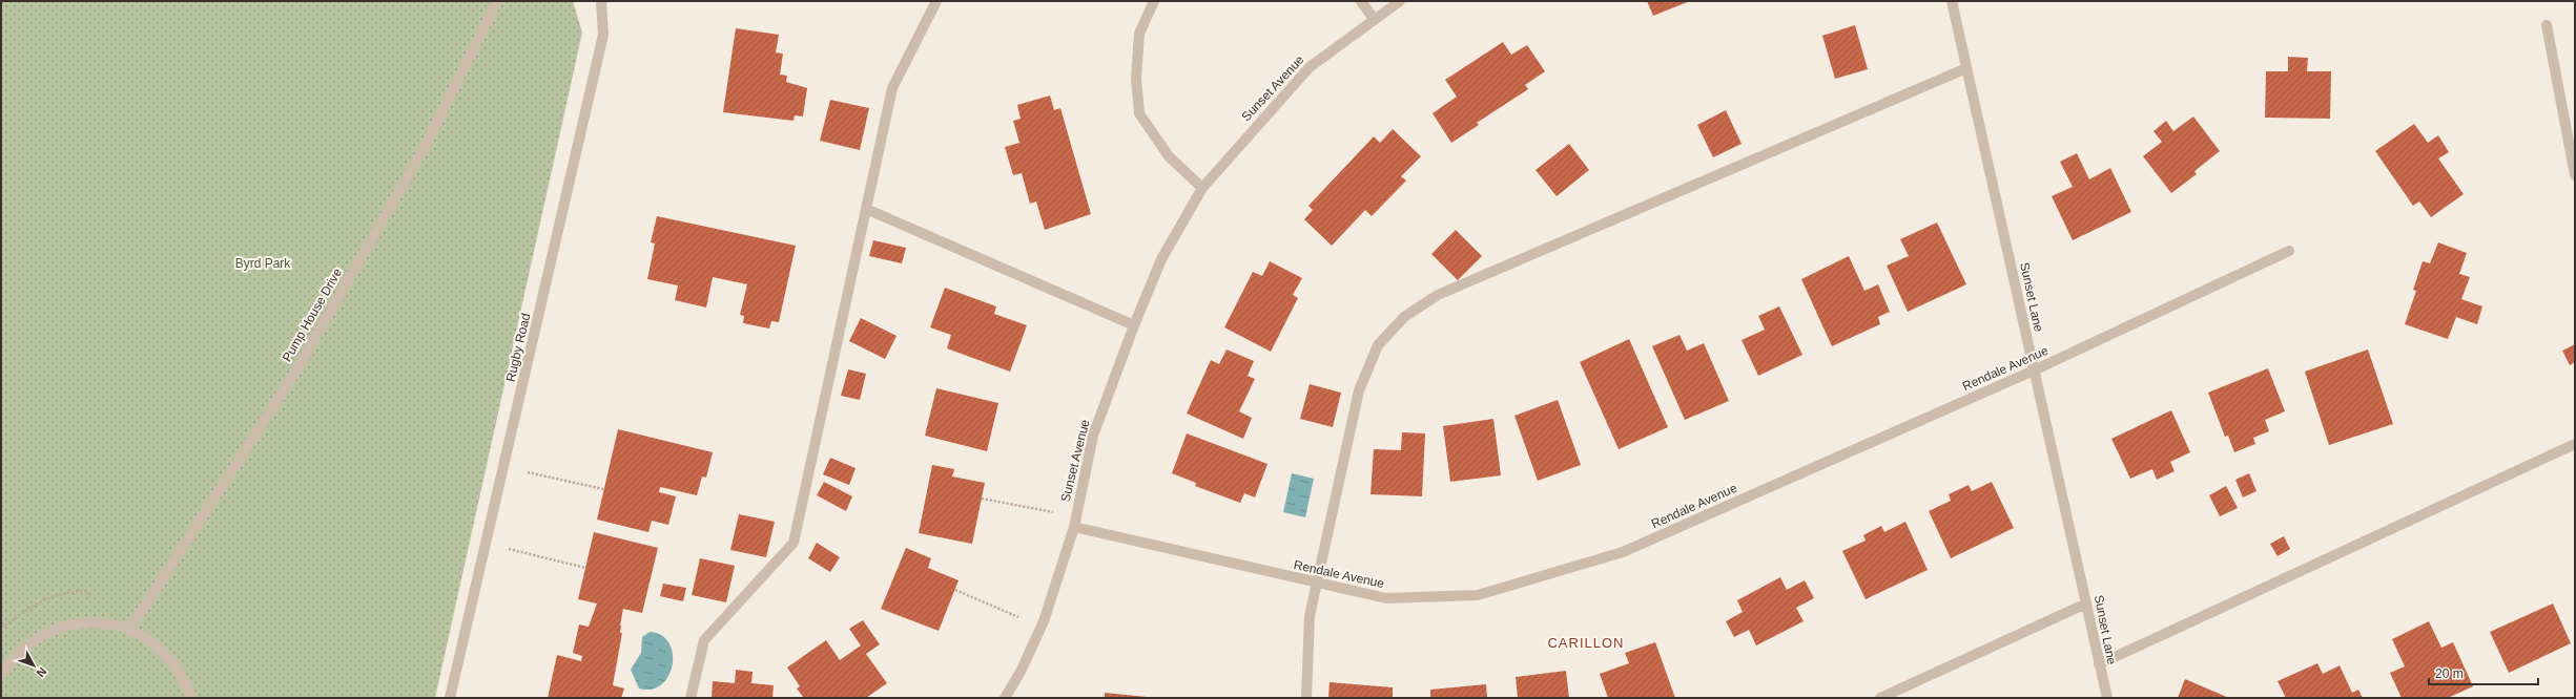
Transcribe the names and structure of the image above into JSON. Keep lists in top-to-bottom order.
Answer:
{
  "streets": {
    "street": [
      "Sunset Avenue",
      "Sunset Lane",
      "Pump House Drive",
      "Rugby Road",
      "Rendale Avenue"
    ]
  },
  "crossings": [
    ["Sunset Avenue", "Rendale Avenue"],
    ["Sunset Lane", "Rendale Avenue"]
  ],
  "districts": ["CARILLON"],
  "parks": ["Byrd Park"],
  "scale_bar": "20 m",
  "north": "bottom right"
}
